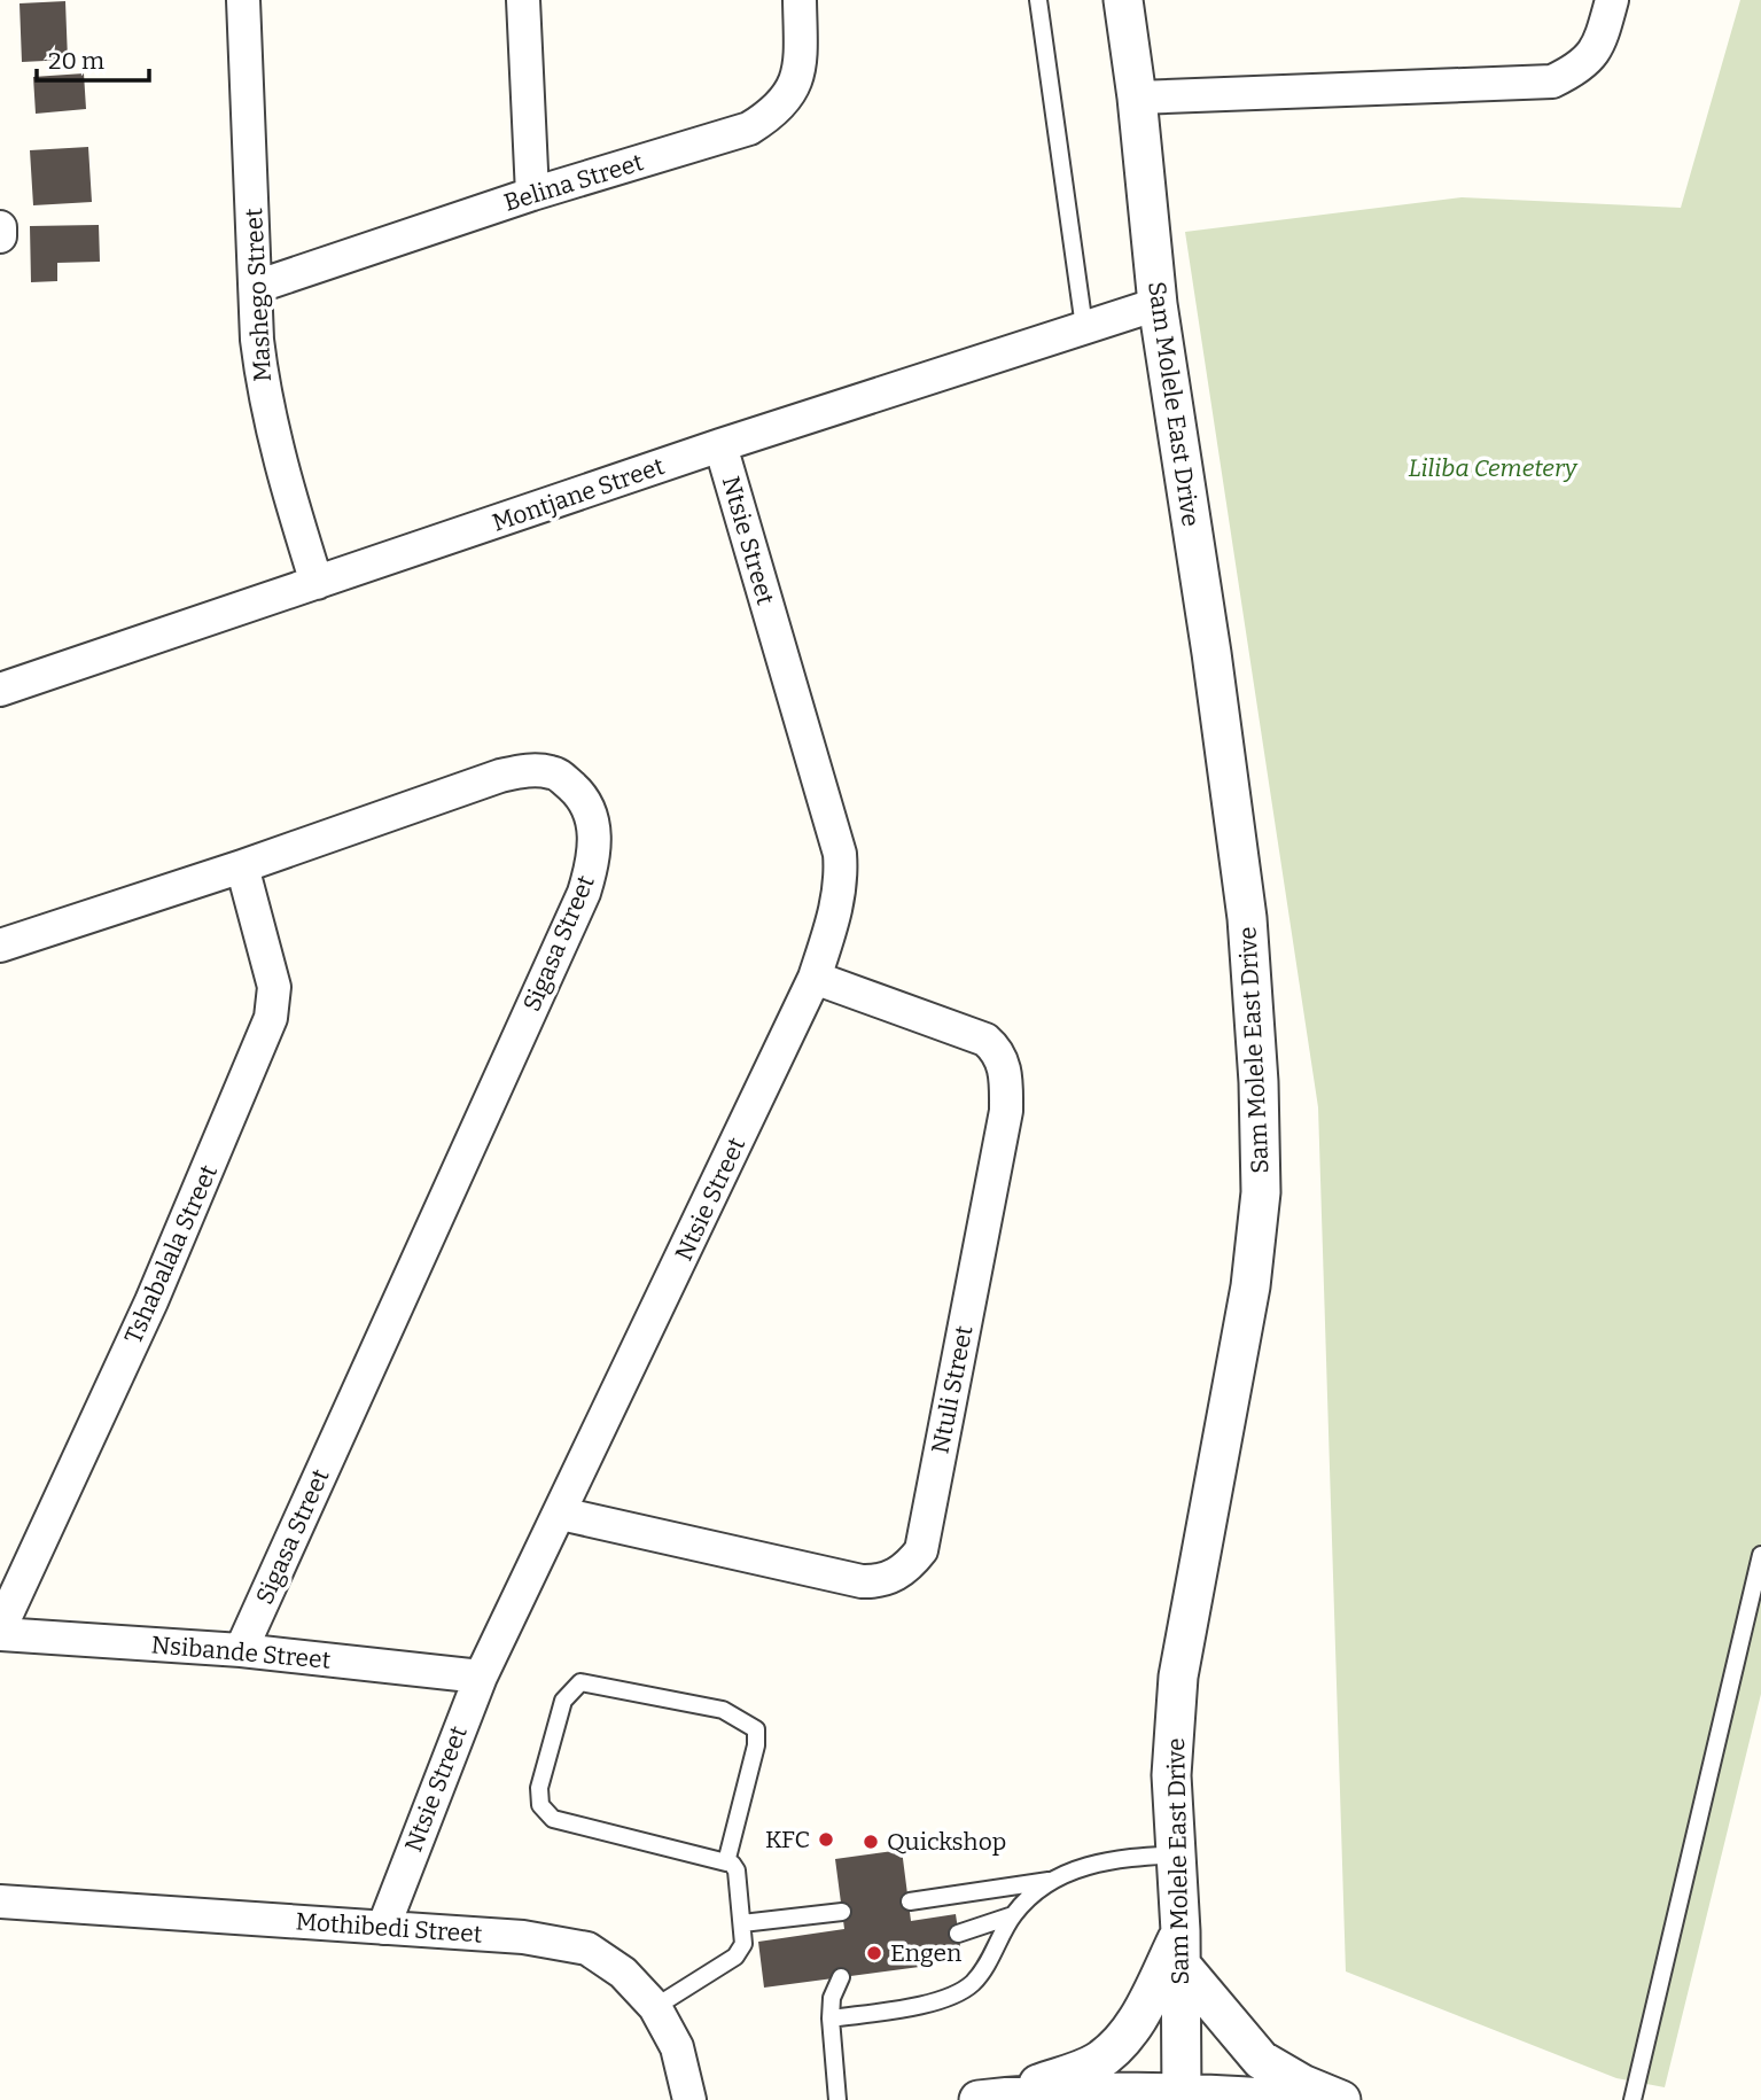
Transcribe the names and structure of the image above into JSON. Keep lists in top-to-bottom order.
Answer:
{
  "streets": {
    "street": [
      "Belina Street",
      "Mashego Street",
      "Sam Molele East Drive",
      "Montjane Street",
      "Ntsie Street",
      "Sigasa Street",
      "Tshabalala Street",
      "Ntuli Street",
      "Nsibande Street",
      "Mothibedi Street"
    ]
  },
  "crossings": [
    ["Belina Street", "Mashego Street"],
    ["Mashego Street", "Montjane Street"],
    ["Sam Molele East Drive", "Montjane Street"],
    ["Montjane Street", "Ntsie Street"],
    ["Ntsie Street", "Ntuli Street"],
    ["Ntsie Street", "Nsibande Street"],
    ["Ntsie Street", "Mothibedi Street"],
    ["Sigasa Street", "Tshabalala Street"],
    ["Sigasa Street", "Nsibande Street"],
    ["Tshabalala Street", "Nsibande Street"]
  ],
  "parks": ["Liliba Cemetery"],
  "places": ["KFC", "Quickshop", "Engen"],
  "scale_bar": "20 m"
}
